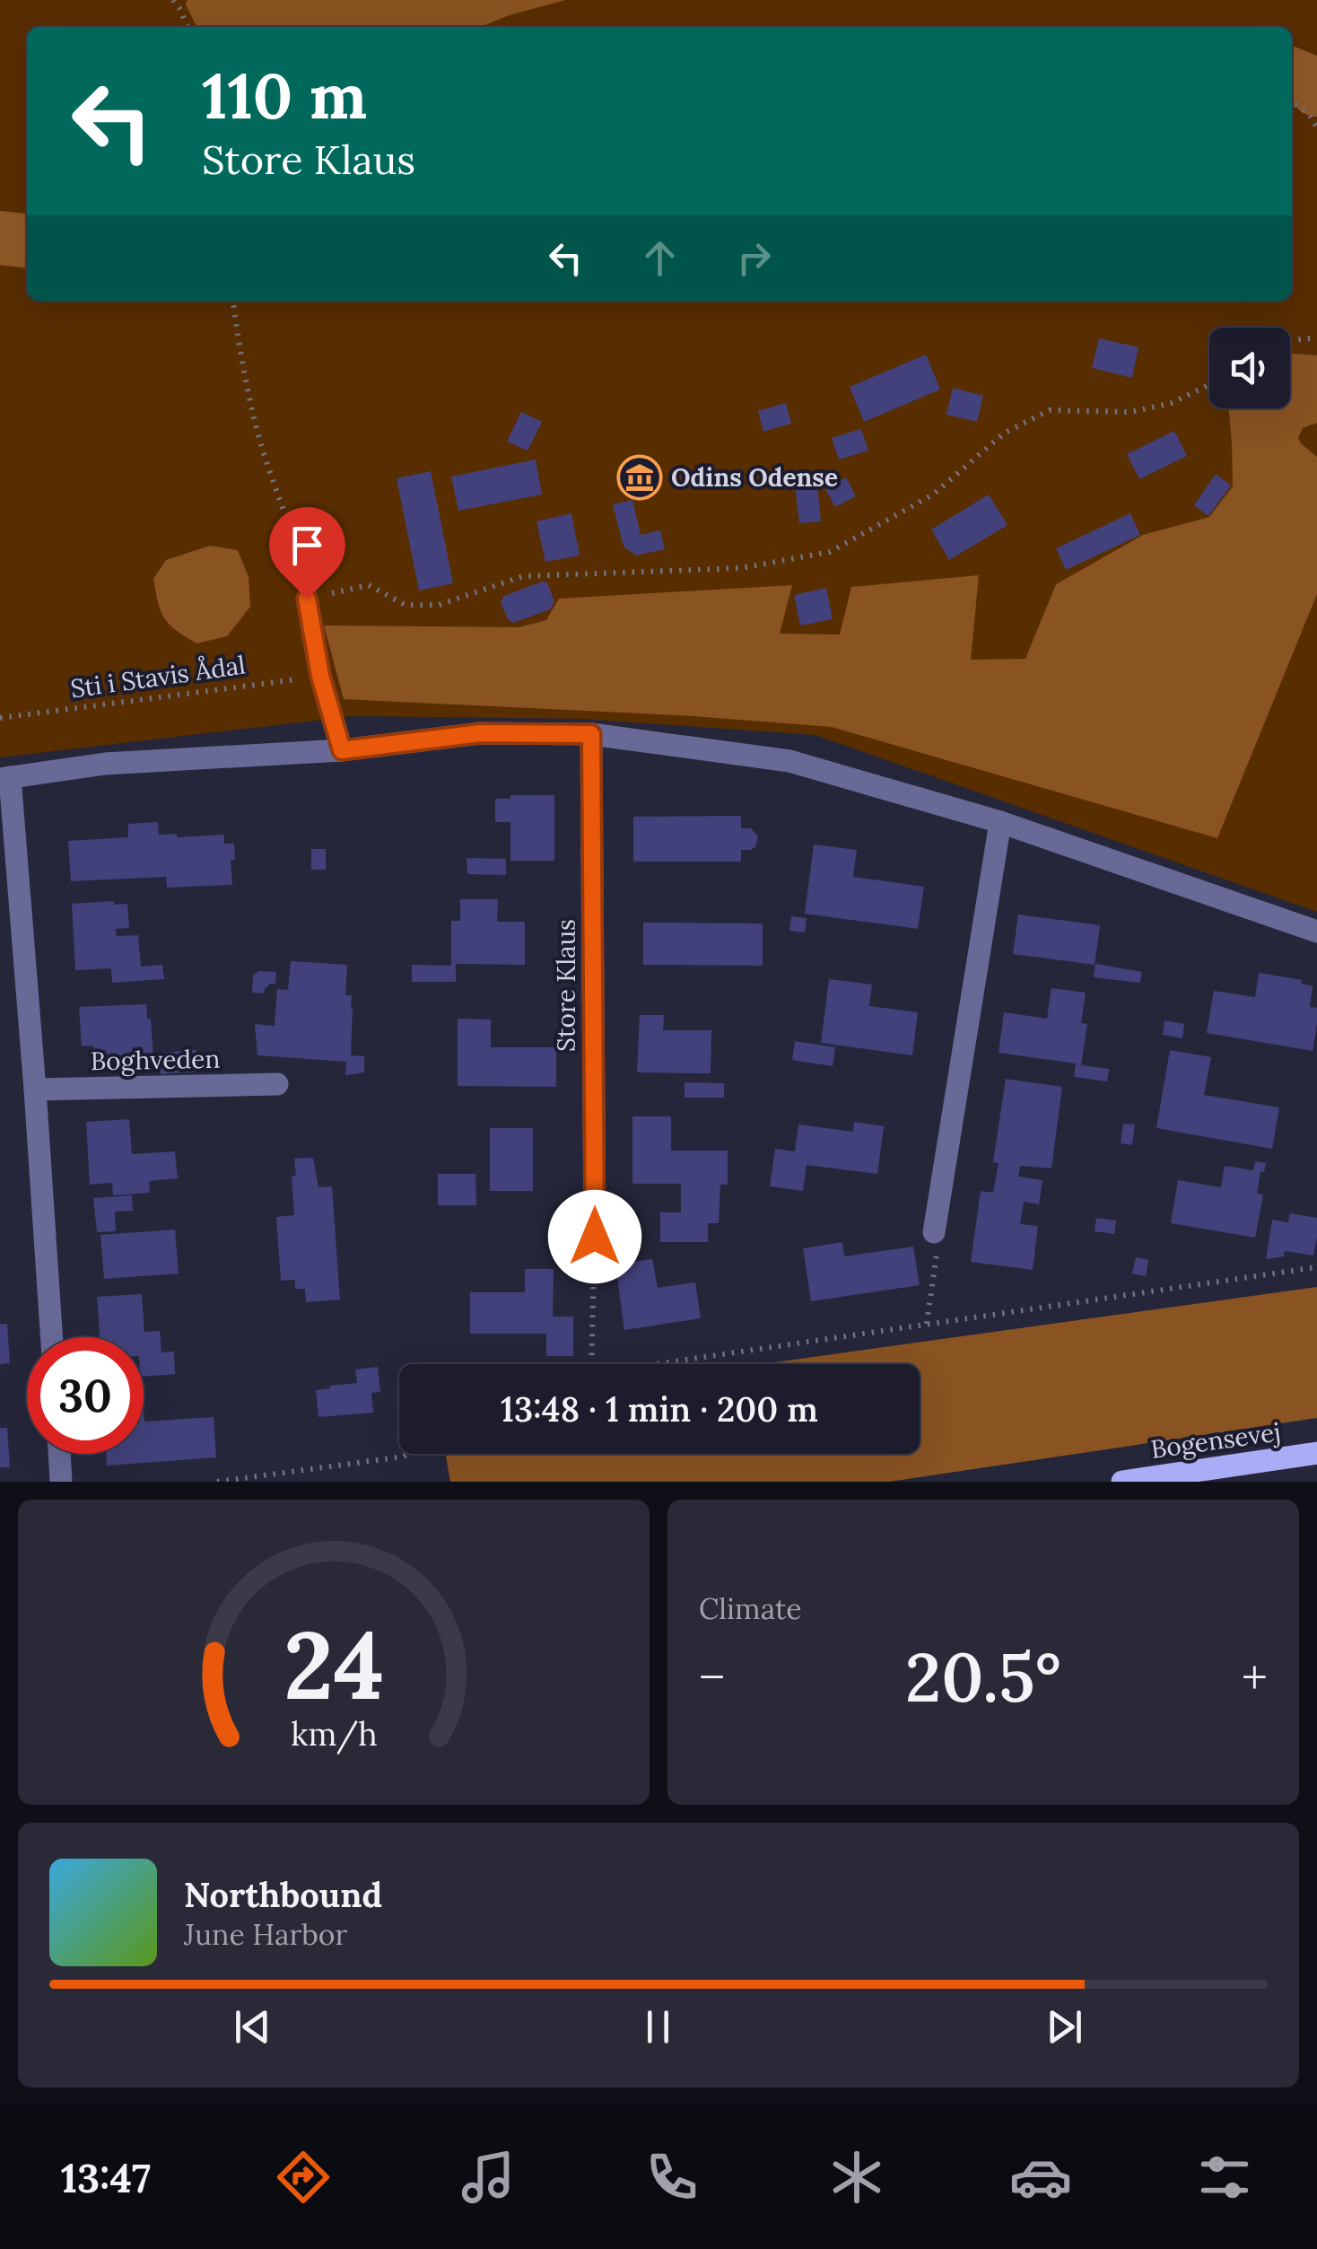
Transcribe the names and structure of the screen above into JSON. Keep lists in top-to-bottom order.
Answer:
{
  "streets": {
    "main road": ["Bogensevej"],
    "street": ["Store Klaus", "Boghveden"],
    "path": ["Sti i Stavis Ådal"]
  },
  "places": {
    "museum": ["Odins Odense"]
  },
  "page": {
    "turn": ["110 m", "Store Klaus"],
    "limit": "30",
    "trip": "13:48 · 1 min · 200 m",
    "tile": "Climate",
    "heat": ["−", "20.5°", "+"],
    "song": ["Northbound", "June Harbor"],
    "tabs": "13:47",
    "gauge": ["24", "km/h"]
  }
}
